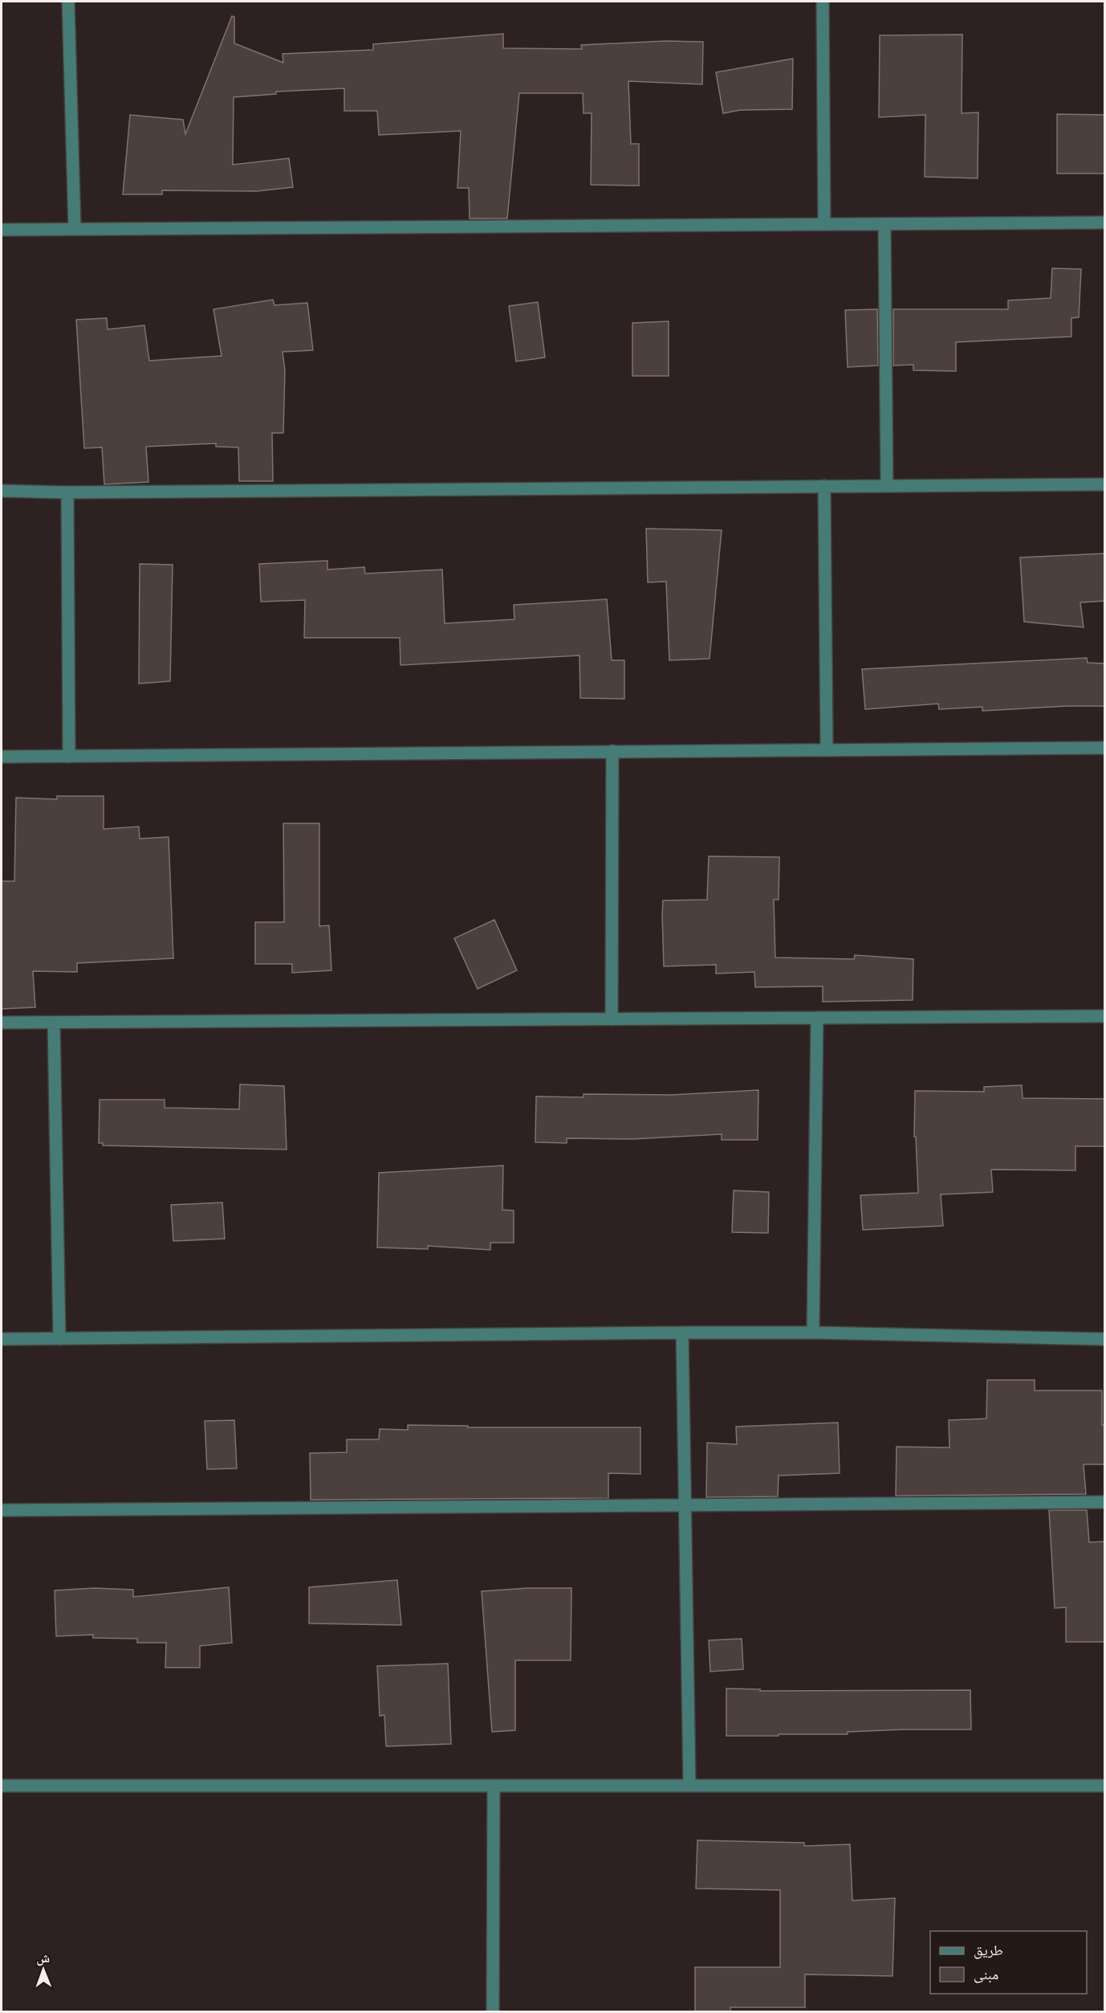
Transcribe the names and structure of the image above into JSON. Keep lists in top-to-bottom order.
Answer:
{
  "legend": ["طريق", "مبنى"],
  "north": "top"
}
